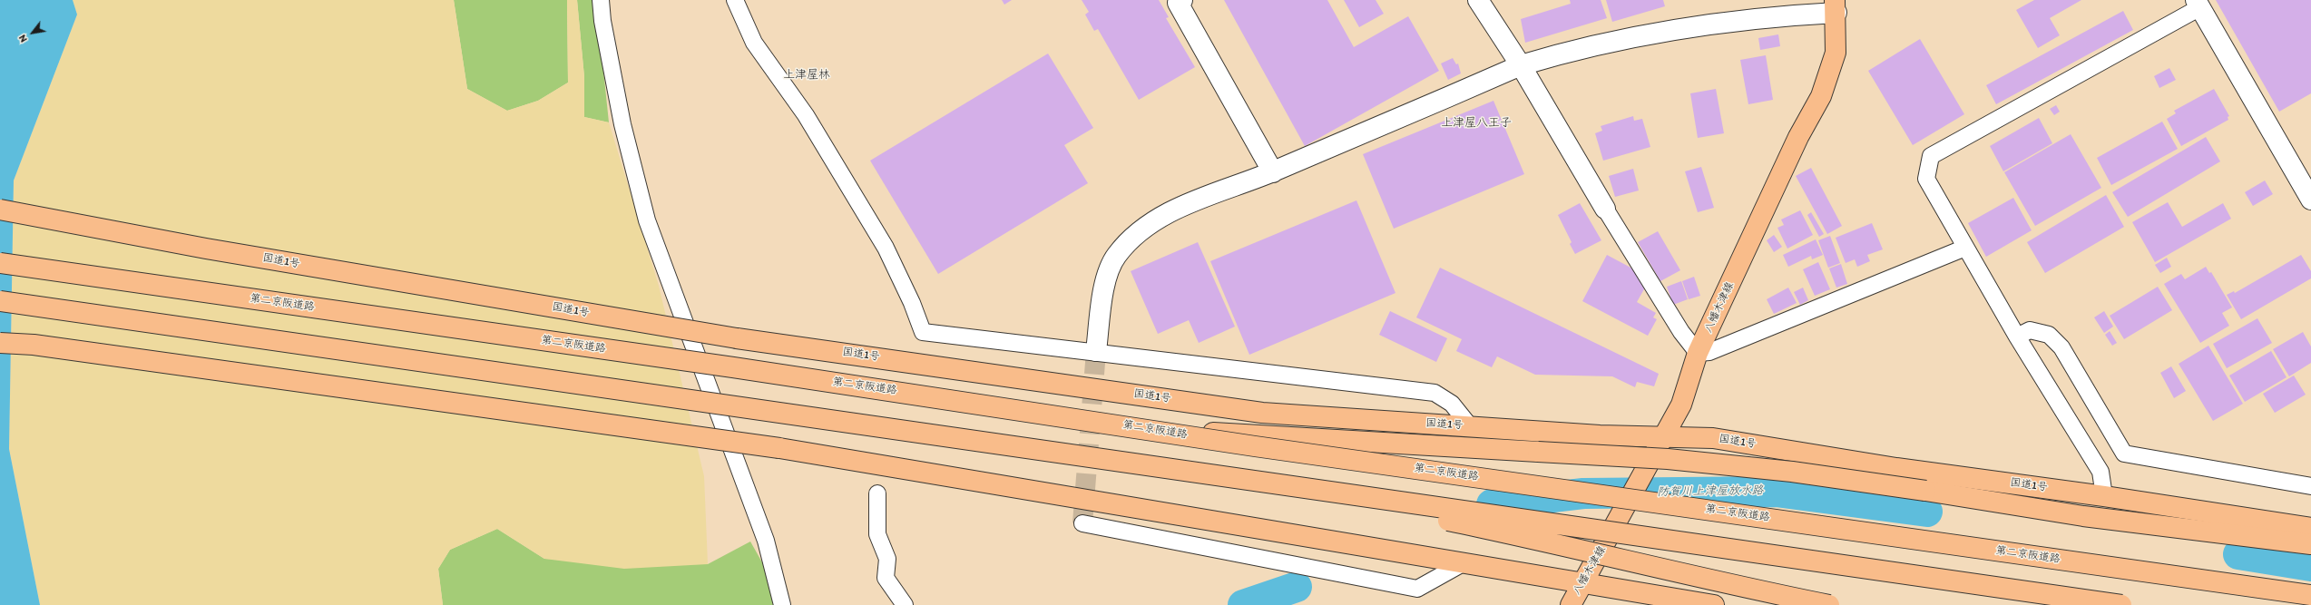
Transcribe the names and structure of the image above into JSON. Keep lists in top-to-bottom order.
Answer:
{
  "streets": {
    "main road": ["国道1号", "第二京阪道路", "八幡木津線"]
  },
  "crossings": [
    ["国道1号", "八幡木津線"]
  ],
  "districts": ["上津屋林", "上津屋八王子"],
  "water": ["防賀川上津屋放水路"],
  "north": "bottom left"
}
